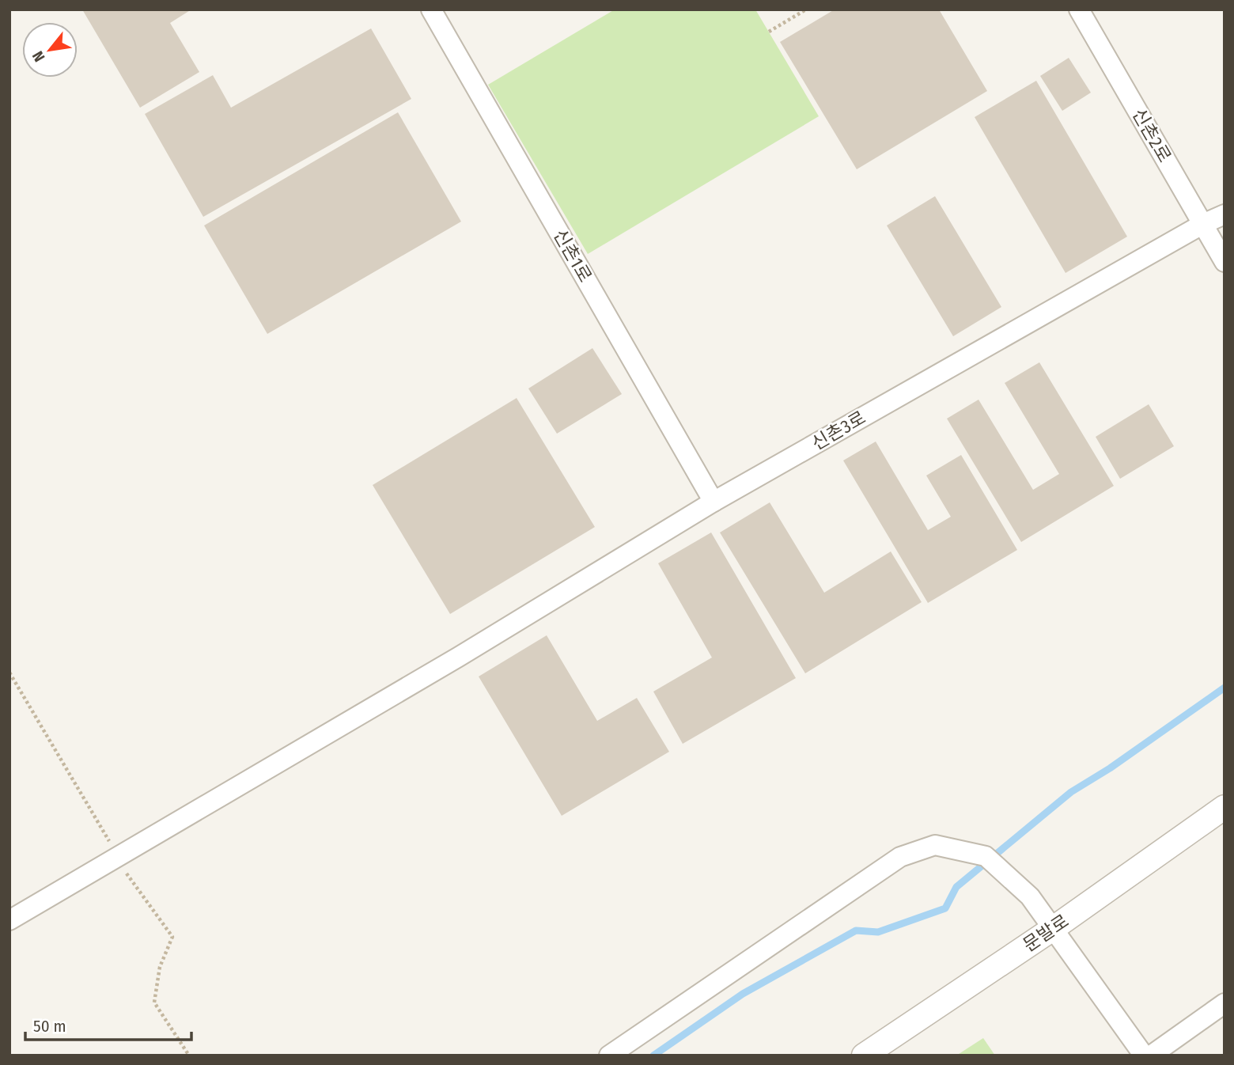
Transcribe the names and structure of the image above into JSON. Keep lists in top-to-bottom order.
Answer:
{
  "streets": {
    "street": [
      "신촌2로",
      "신촌1로",
      "신촌3로",
      "문발로"
    ]
  },
  "crossings": [
    ["신촌2로", "신촌3로"],
    ["신촌1로", "신촌3로"]
  ],
  "scale_bar": "50 m",
  "north": "bottom left"
}
